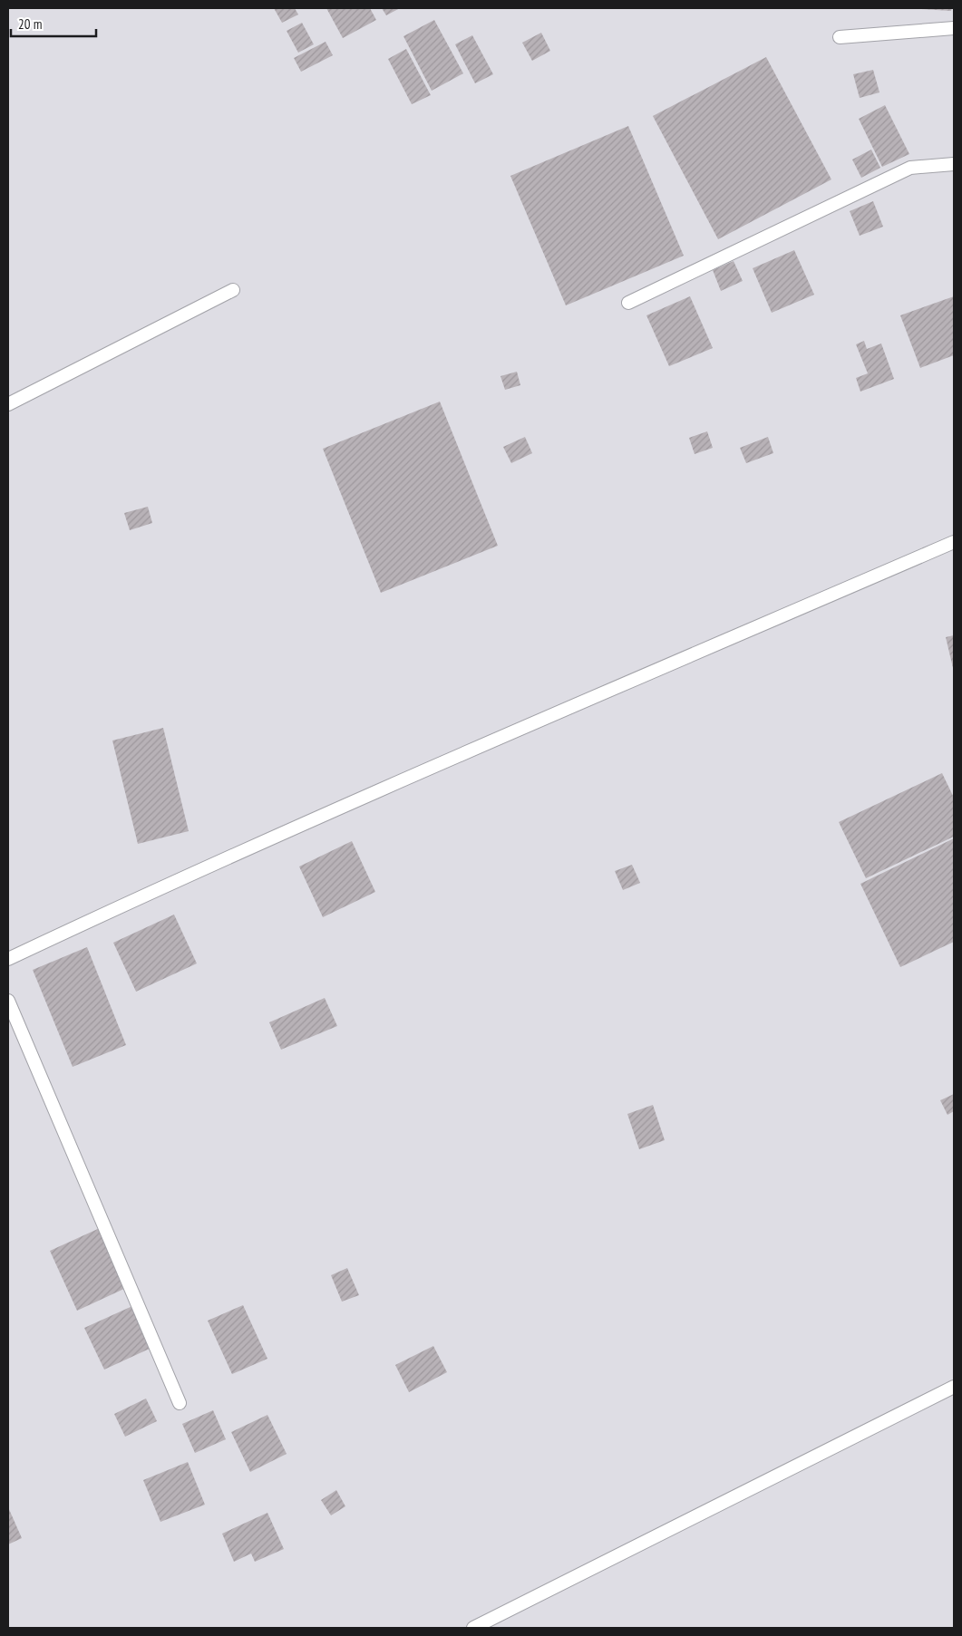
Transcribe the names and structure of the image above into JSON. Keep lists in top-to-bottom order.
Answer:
{
  "scale_bar": "20 m"
}
